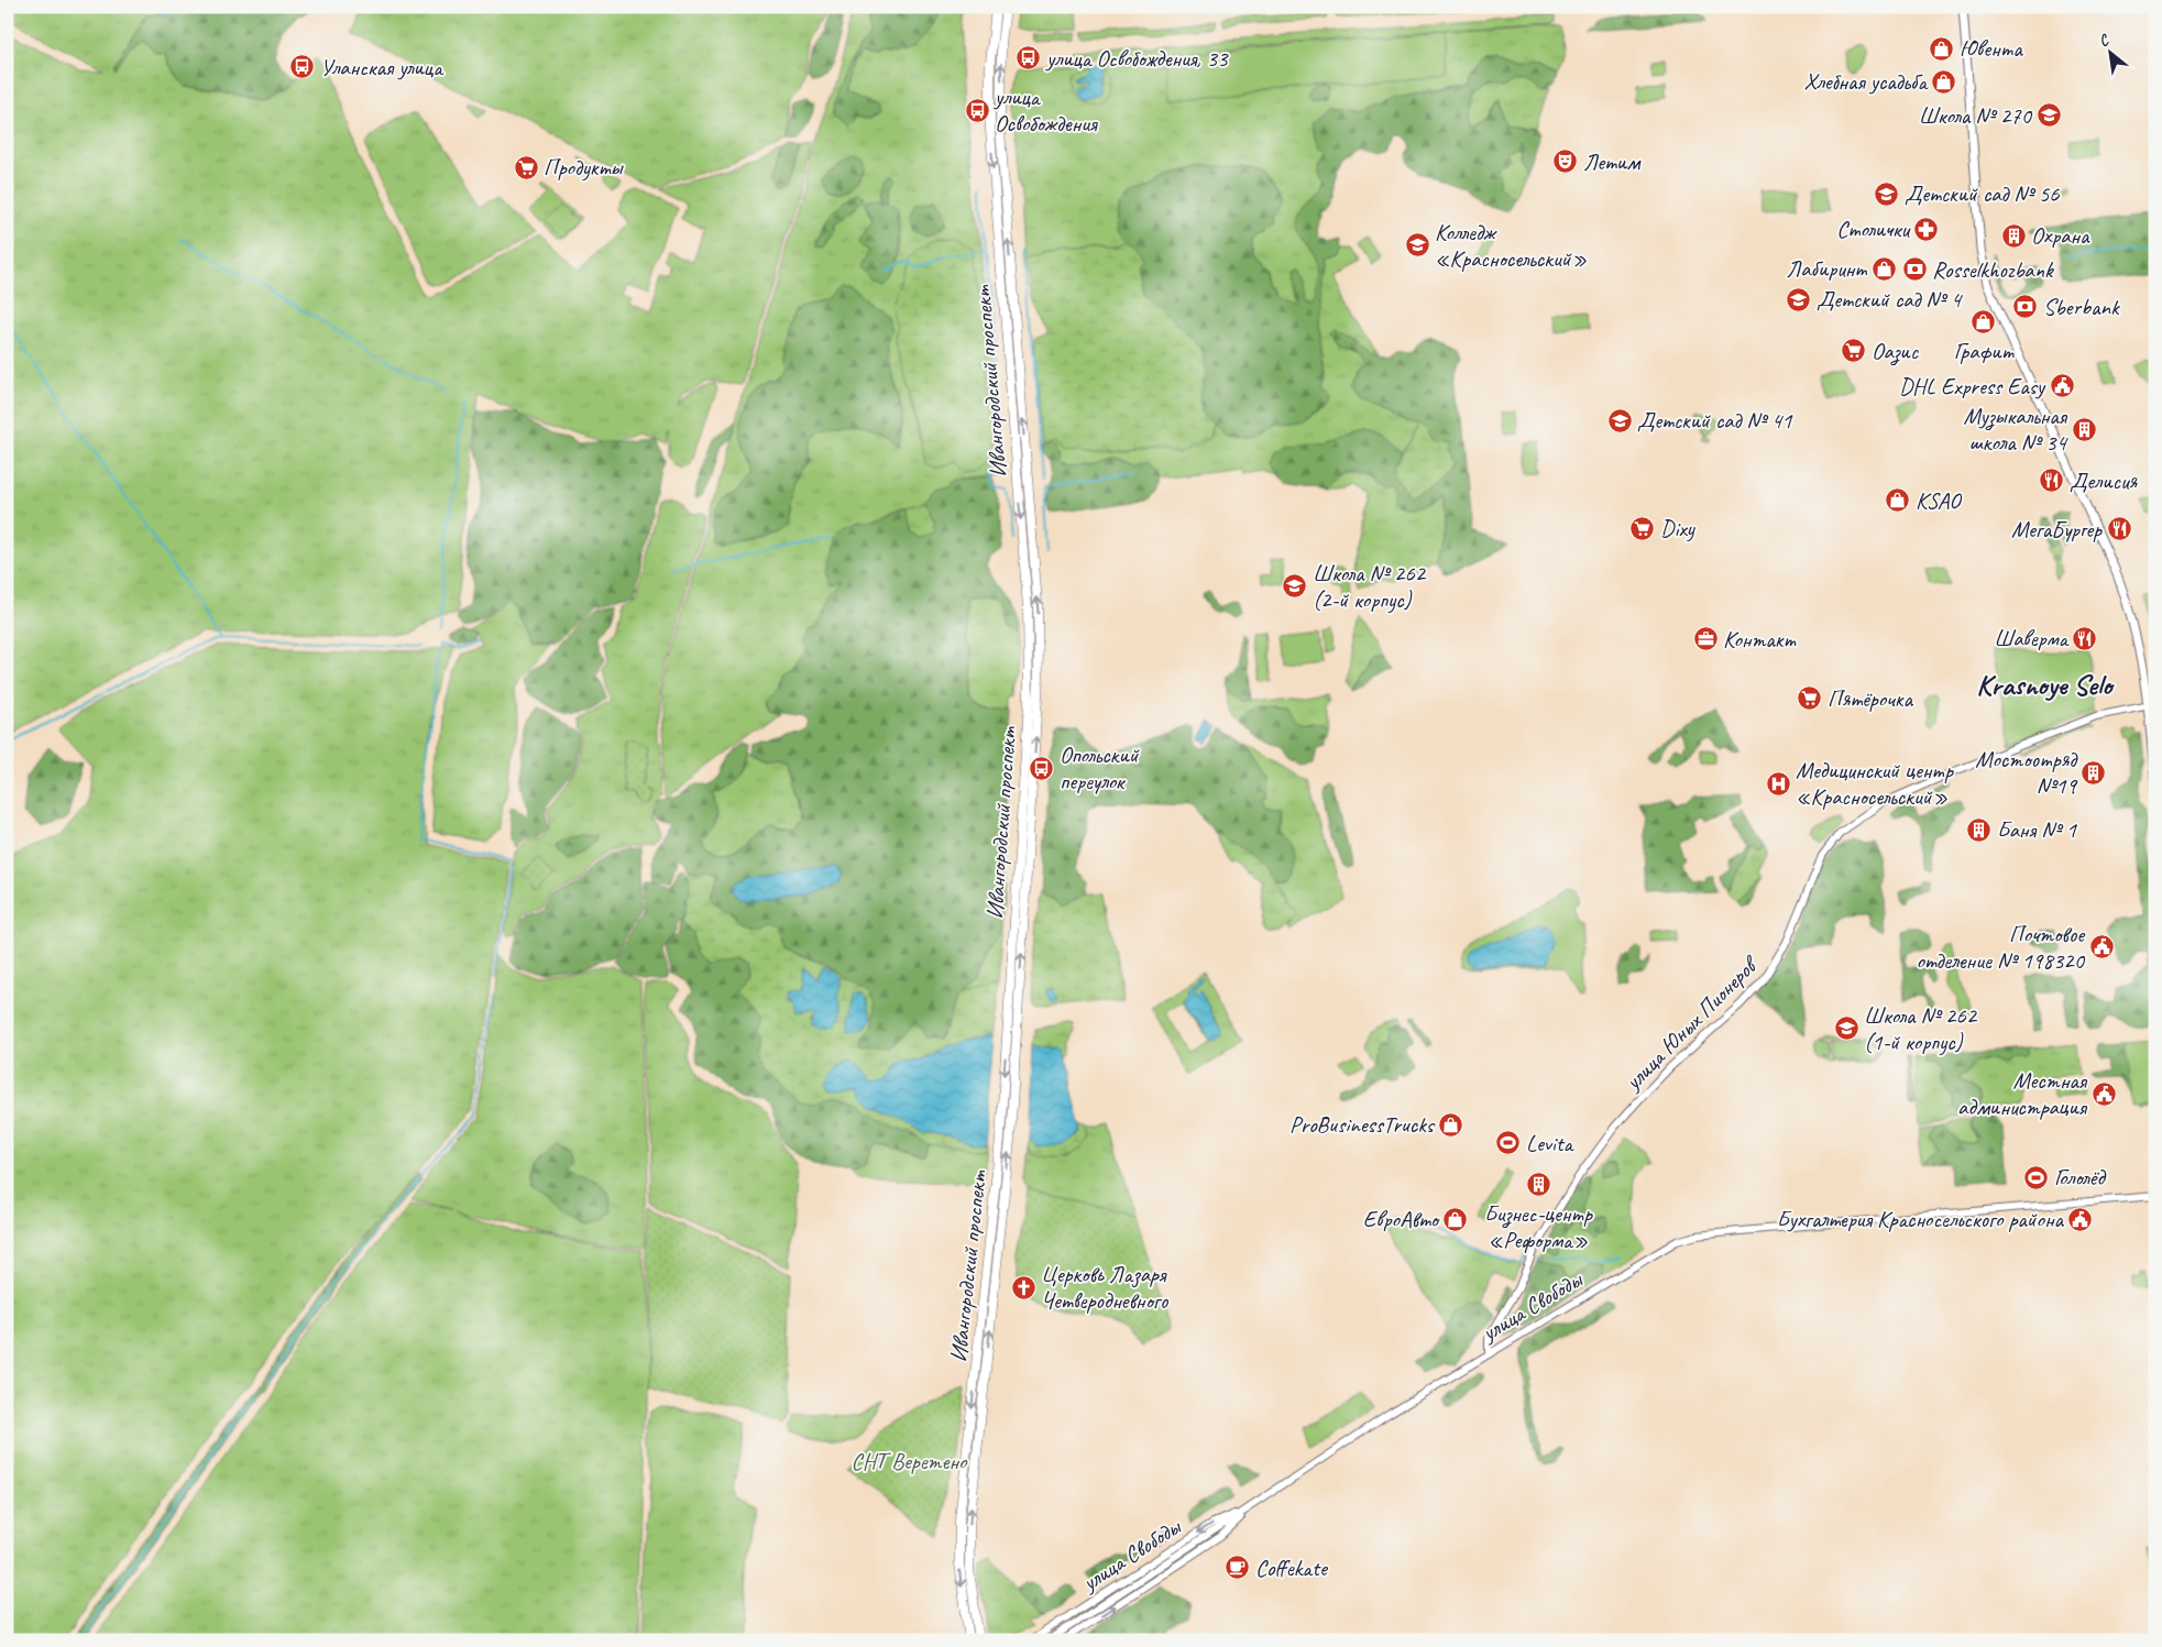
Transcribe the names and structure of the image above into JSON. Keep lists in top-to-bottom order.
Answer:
{
  "streets": {
    "highway": ["Ивангородский проспект"],
    "main road": ["улица Юных Пионеров", "улица Свободы"]
  },
  "crossings": [
    ["улица Юных Пионеров", "улица Свободы"]
  ],
  "districts": ["Krasnoye Selo"],
  "parks": ["СНТ Веретено"],
  "places": {
    "shop": [
      "Ювента",
      "Хлебная усадьба",
      "Лабиринт",
      "Графит",
      "KSAO",
      "ProBusinessTrucks",
      "ЕвроАвто"
    ],
    "bus stop": [
      "улица Освобождения, 33",
      "Уланская улица",
      "улица Освобождения",
      "Опольский переулок"
    ],
    "school or university": [
      "Школа № 270",
      "Детский сад № 56",
      "Колледж «Красносельский»",
      "Детский сад № 4",
      "Детский сад № 41",
      "Школа № 262 (2-й корпус)",
      "Школа № 262 (1-й корпус)"
    ],
    "theatre": ["Летим"],
    "supermarket": [
      "Продукты",
      "Оазис",
      "Dixy",
      "Пятёрочка"
    ],
    "pharmacy": ["Столички"],
    "building": [
      "Охрана",
      "Музыкальная школа № 34",
      "Мостоотряд №19",
      "Баня № 1",
      "Бизнес-центр «Реформа»"
    ],
    "bank": ["Rosselkhozbank", "Sberbank"],
    "public building": [
      "DHL Express Easy",
      "Почтовое отделение № 198320",
      "Местная администрация",
      "Бухгалтерия Красносельского района"
    ],
    "restaurant": ["Делисия", "МегаБургер", "Шаверма"],
    "office": ["Контакт"],
    "hospital": ["Медицинский центр «Красносельский»"],
    "sports": ["Levita", "Гололёд"],
    "church": ["Церковь Лазаря Четверодневного"],
    "cafe": ["Coffekate"]
  },
  "north": "top left"
}
